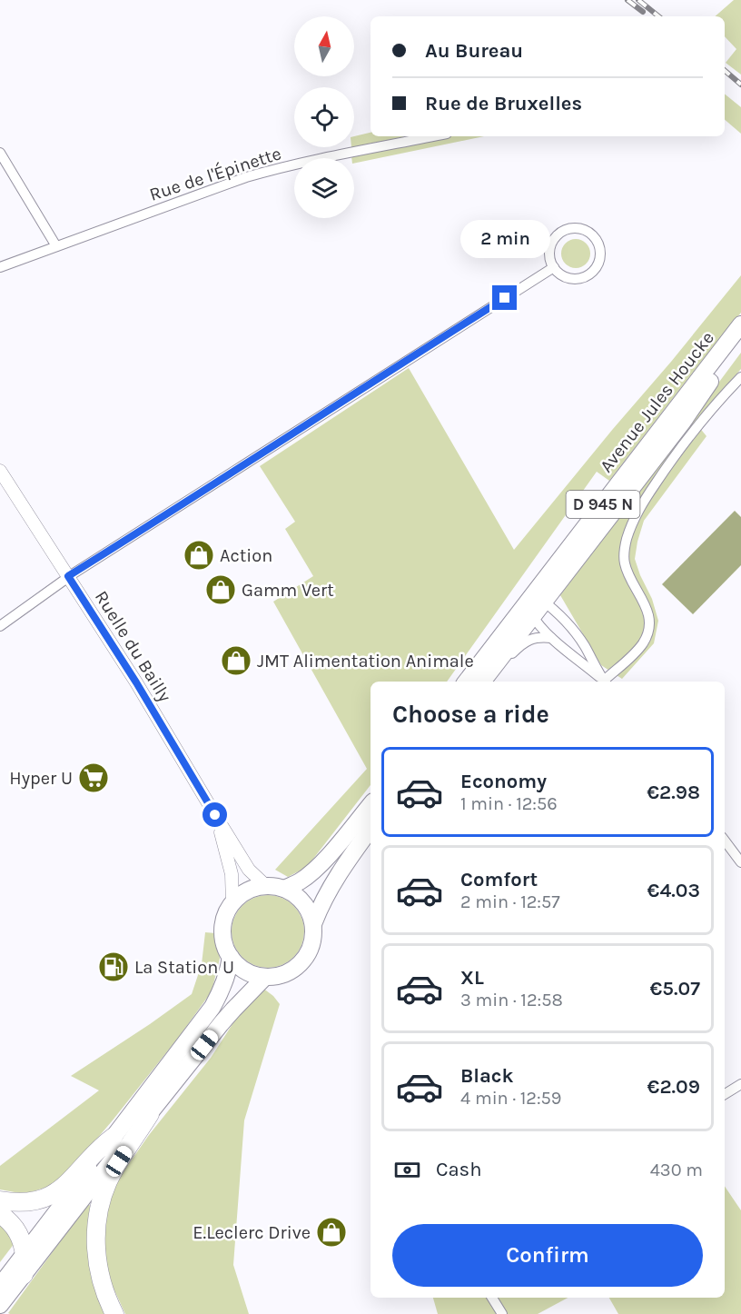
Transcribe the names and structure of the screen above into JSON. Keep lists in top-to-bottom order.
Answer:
{
  "streets": {
    "main road": ["Avenue Jules Houcke", "D 945 N"],
    "street": ["Rue de l'Épinette", "Ruelle du Bailly"]
  },
  "places": {
    "shop": [
      "Action",
      "Gamm Vert",
      "JMT Alimentation Animale",
      "E.Leclerc Drive"
    ],
    "supermarket": ["Hyper U"],
    "fuel station": ["La Station U"]
  },
  "north": "top",
  "page": {
    "banner": ["Au Bureau", "Rue de Bruxelles"],
    "bubble": "2 min",
    "heading": "Choose a ride",
    "list": [
      {
        "name": "Economy",
        "note": "1 min · 12:56",
        "value": "€2.98"
      },
      {
        "name": "Comfort",
        "note": "2 min · 12:57",
        "value": "€4.03"
      },
      {
        "name": "XL",
        "note": "3 min · 12:58",
        "value": "€5.07"
      },
      {
        "name": "Black",
        "note": "4 min · 12:59",
        "value": "€2.09"
      }
    ],
    "pay": ["Cash", "430 m"],
    "buttons": "Confirm"
  }
}
